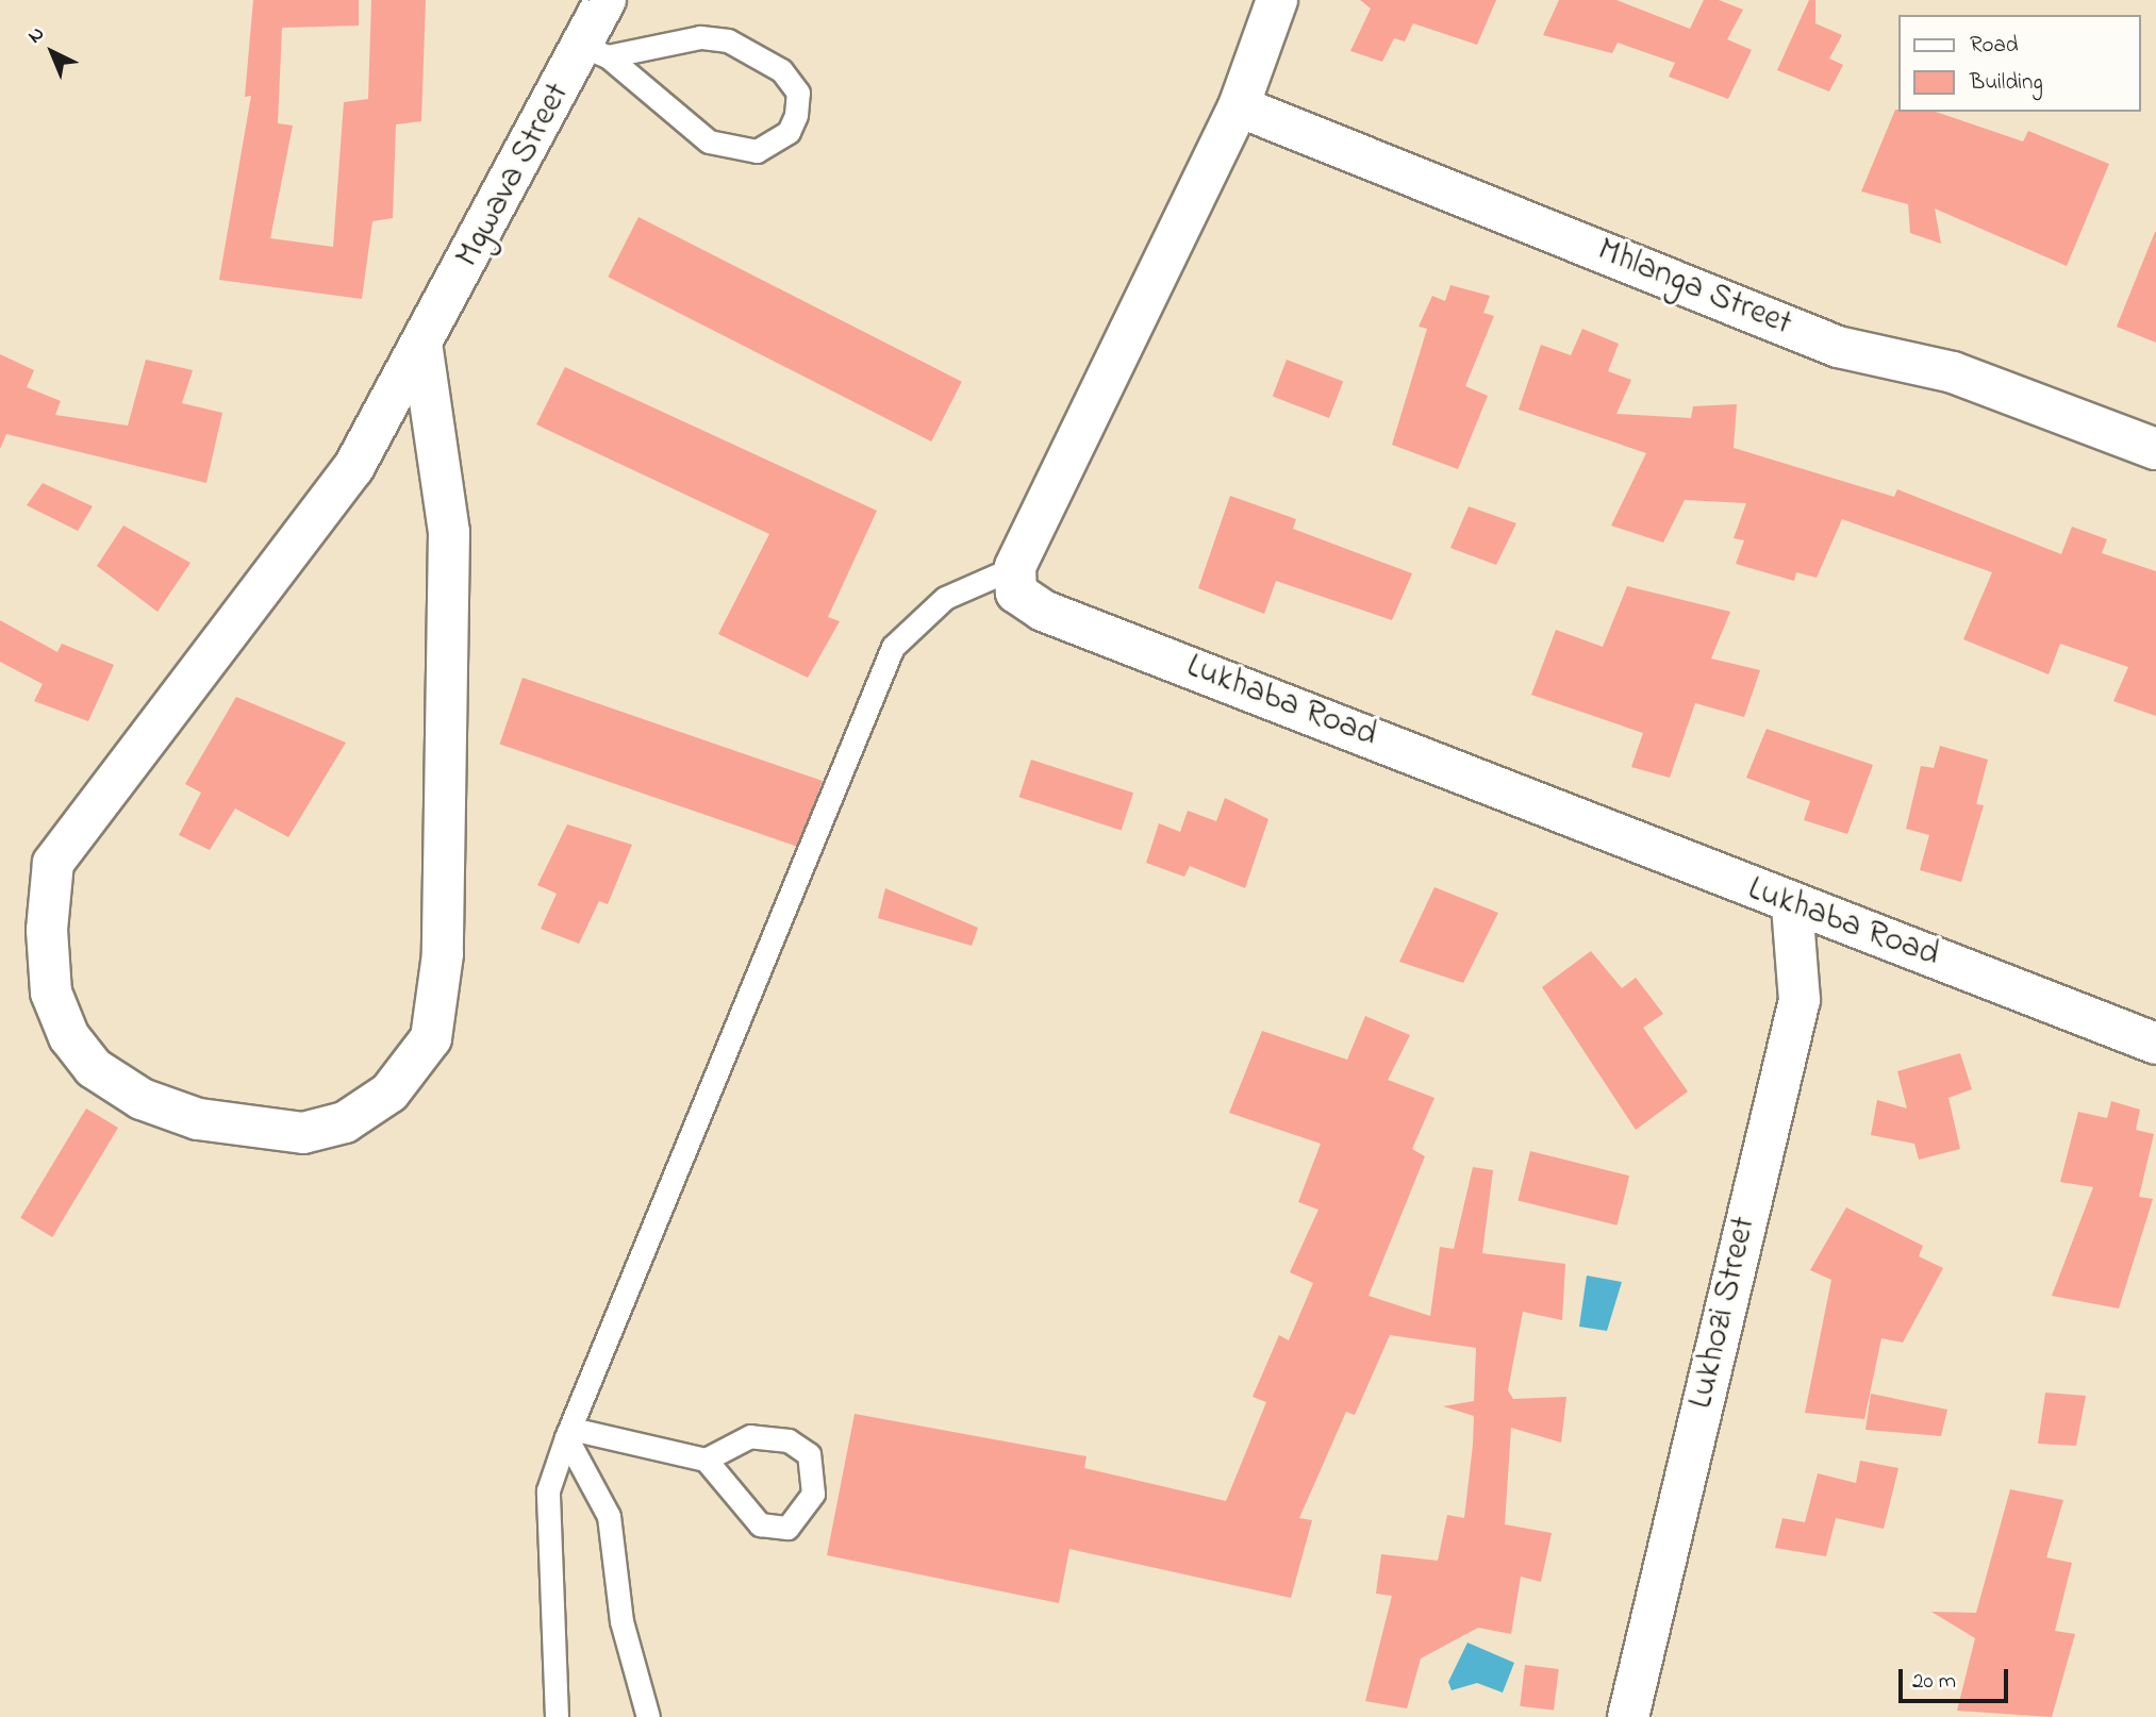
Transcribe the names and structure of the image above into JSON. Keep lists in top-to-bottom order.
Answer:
{
  "streets": {
    "street": [
      "Mgwava Street",
      "Mhlanga Street",
      "Lukhaba Road",
      "Lukhozi Street"
    ]
  },
  "crossings": [
    ["Lukhaba Road", "Lukhozi Street"]
  ],
  "legend": ["Road", "Building"],
  "scale_bar": "20 m",
  "north": "top left"
}
